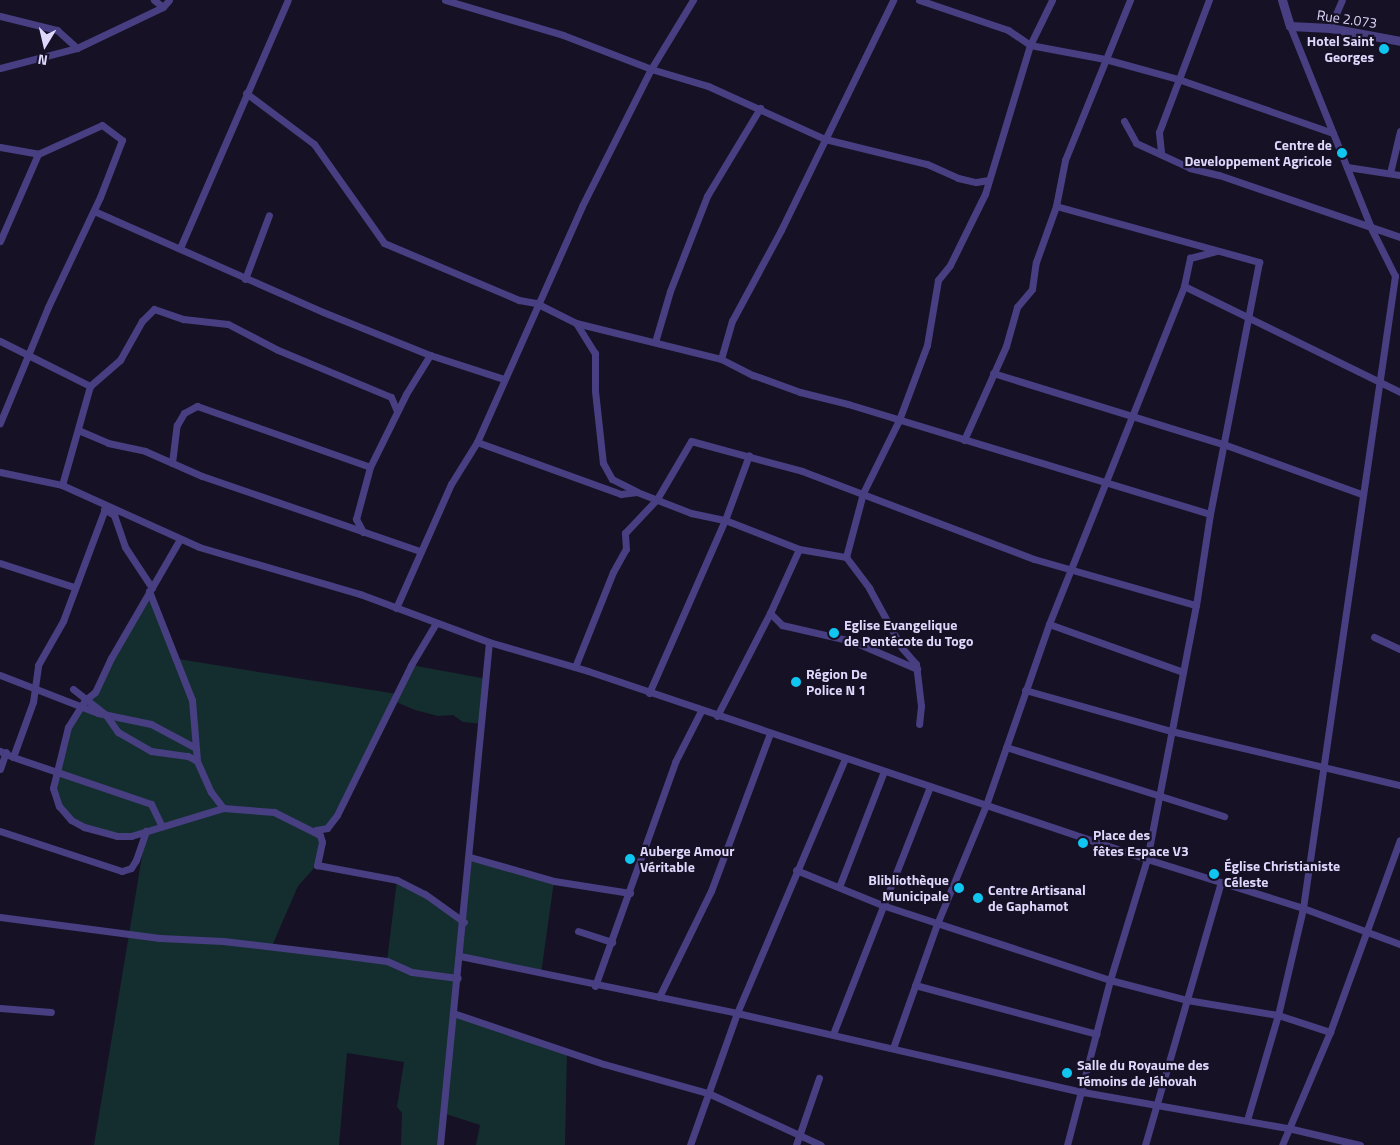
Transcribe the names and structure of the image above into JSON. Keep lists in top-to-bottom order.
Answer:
{
  "streets": {
    "street": ["Rue 2.073"]
  },
  "places": [
    "Hotel Saint Georges",
    "Centre de Developpement Agricole",
    "Eglise Evangelique de Pentécote du Togo",
    "Région De Police N 1",
    "Place des fêtes Espace V3",
    "Auberge Amour Véritable",
    "Église Christianiste Céleste",
    "Blibliothèque Municipale",
    "Centre Artisanal de Gaphamot",
    "Salle du Royaume des Témoins de Jéhovah"
  ],
  "north": "bottom"
}
